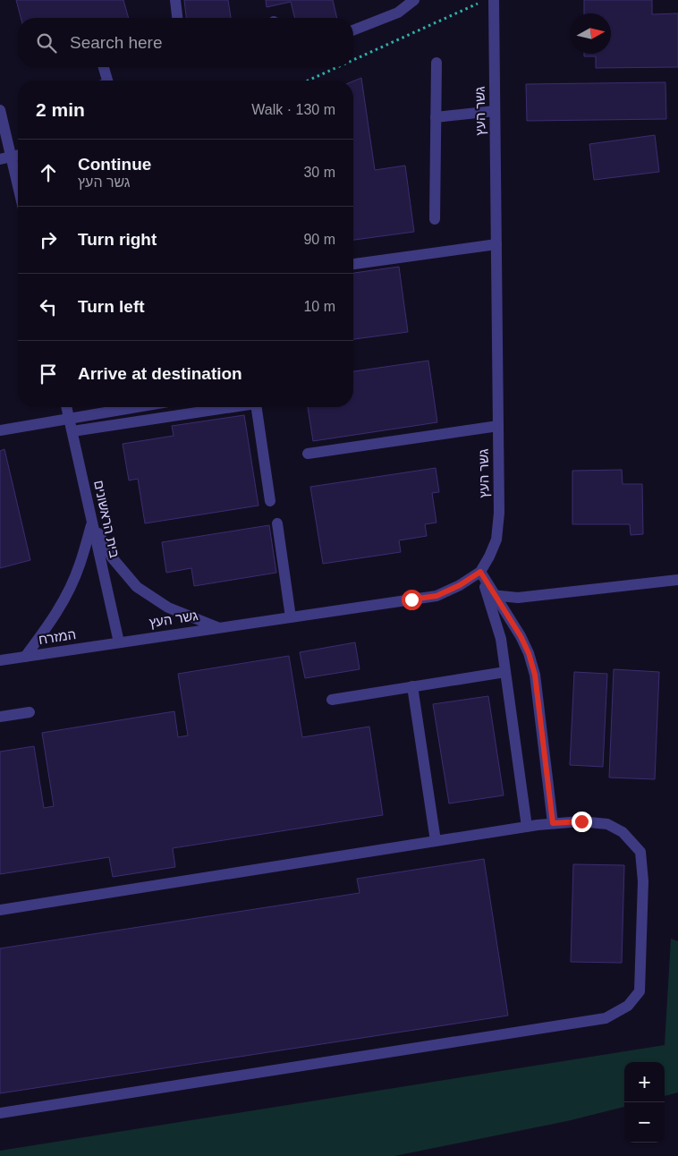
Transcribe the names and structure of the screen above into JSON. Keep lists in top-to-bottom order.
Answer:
{
  "streets": {
    "street": ["גשר העץ", "בית הראשונים", "המזרח"]
  },
  "crossings": [
    ["גשר העץ", "בית הראשונים"],
    ["גשר העץ", "המזרח"],
    ["בית הראשונים", "המזרח"]
  ],
  "north": "right",
  "page": {
    "search": "Search here",
    "heading": ["2 min", "Walk · 130 m"],
    "list": [
      ["Continue", "גשר העץ", "30 m"],
      ["Turn right", "90 m"],
      ["Turn left", "10 m"],
      "Arrive at destination"
    ],
    "map_buttons": ["+", "−"]
  }
}
